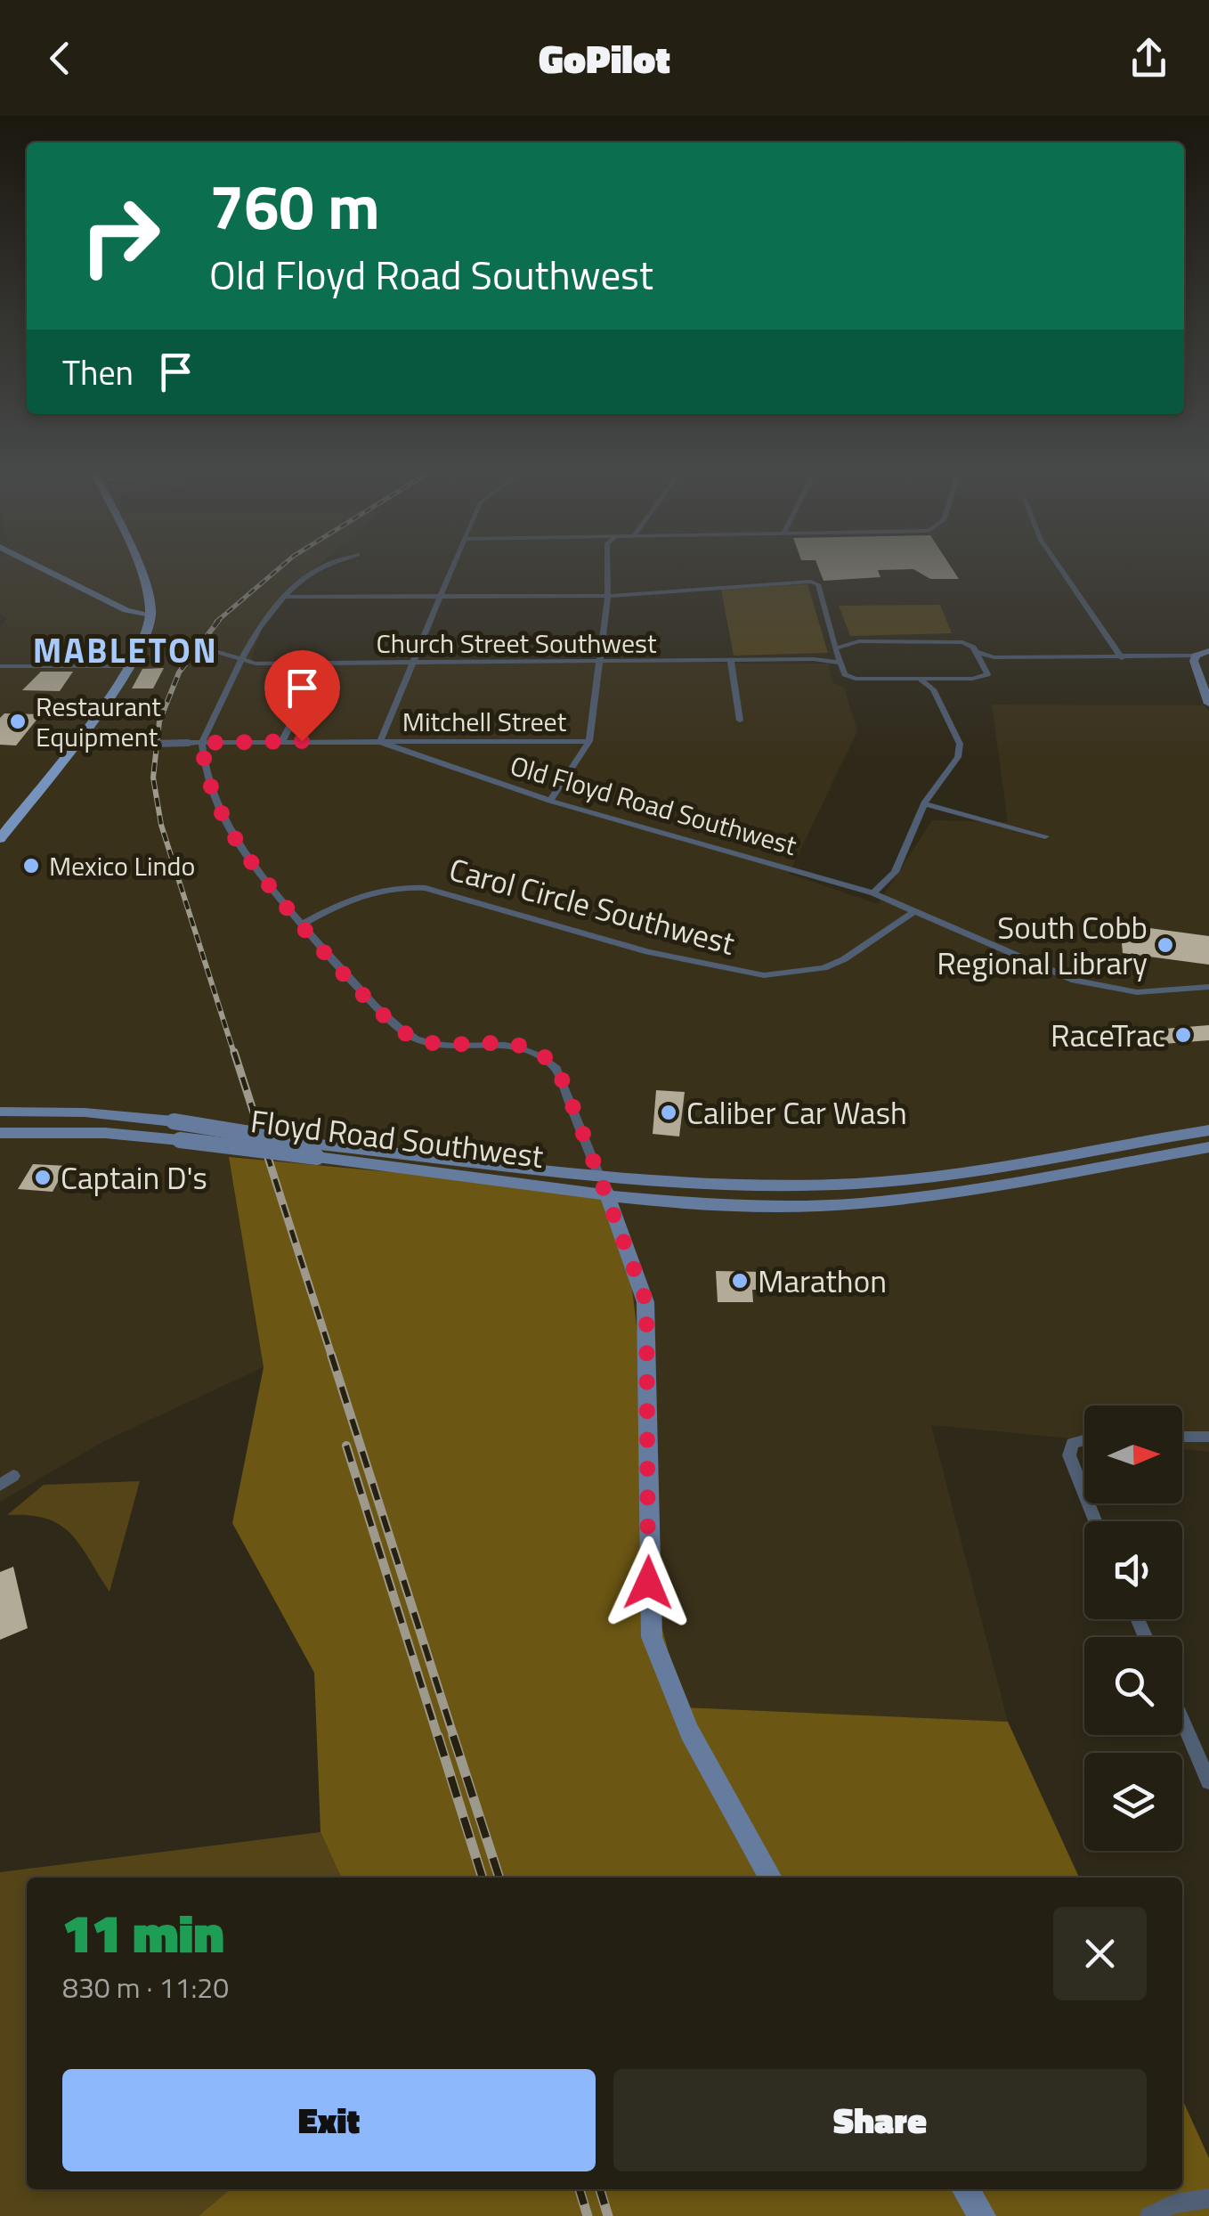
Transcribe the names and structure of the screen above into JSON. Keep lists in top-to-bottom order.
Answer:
{
  "streets": {
    "main road": ["Floyd Road Southwest"],
    "street": [
      "Church Street Southwest",
      "Mitchell Street",
      "Old Floyd Road Southwest",
      "Carol Circle Southwest"
    ]
  },
  "crossings": [
    ["Mitchell Street", "Old Floyd Road Southwest"],
    ["Old Floyd Road Southwest", "Carol Circle Southwest"]
  ],
  "districts": ["MABLETON"],
  "places": [
    "Restaurant Equipment",
    "Mexico Lindo",
    "South Cobb Regional Library",
    "RaceTrac",
    "Caliber Car Wash",
    "Captain D's",
    "Marathon"
  ],
  "north": "right",
  "page": {
    "header": "GoPilot",
    "turn": ["760 m", "Old Floyd Road Southwest"],
    "then": "Then",
    "heading": ["11 min", "830 m · 11:20"],
    "buttons": ["Exit", "Share"]
  }
}
